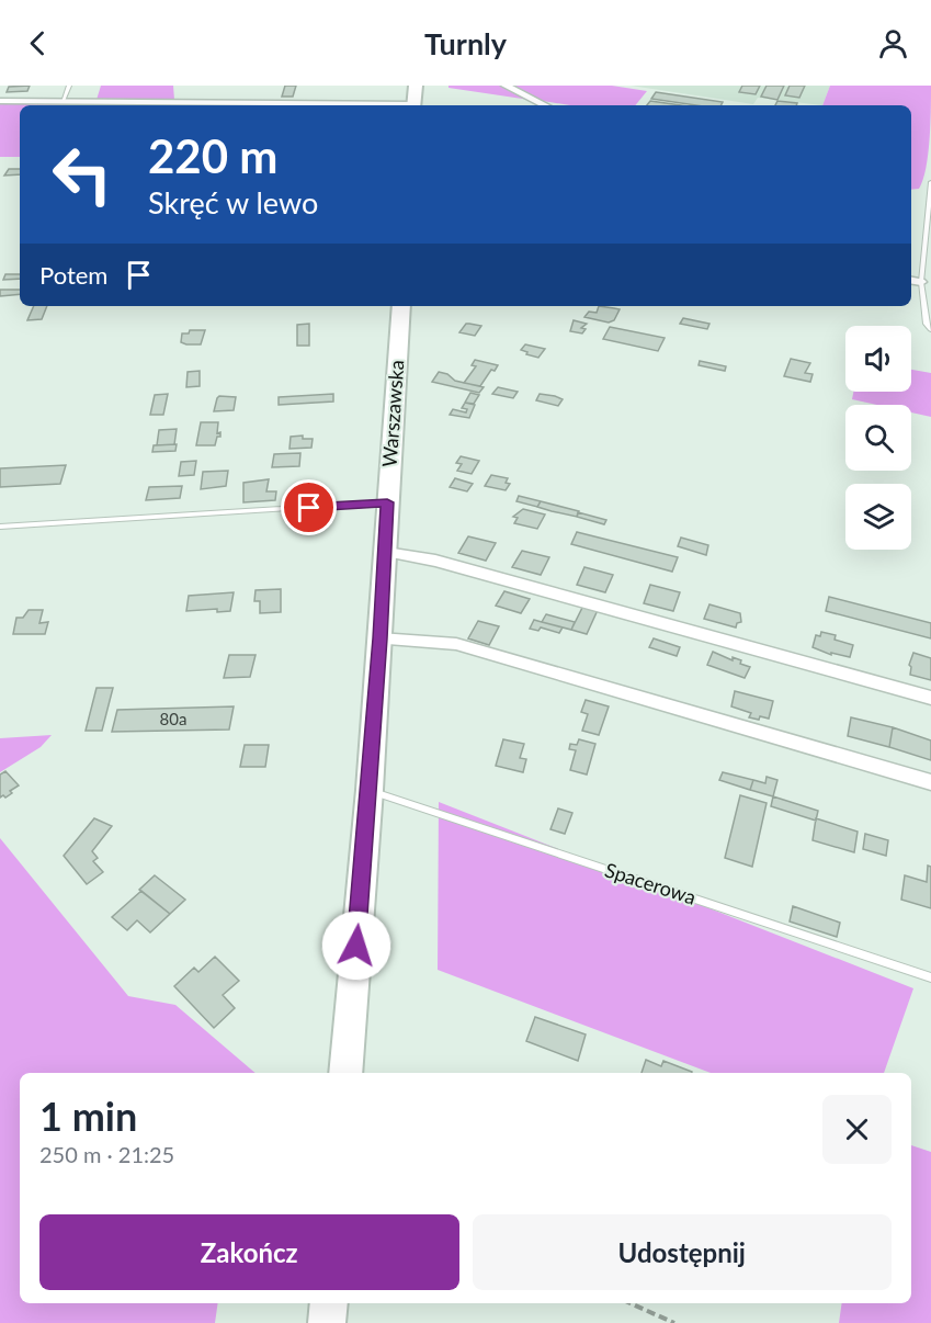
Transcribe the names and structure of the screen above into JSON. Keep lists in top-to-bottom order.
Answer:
{
  "streets": {
    "main road": ["Warszawska"],
    "lane": ["Spacerowa"]
  },
  "crossings": [
    ["Warszawska", "Spacerowa"]
  ],
  "house_numbers": ["80a"],
  "page": {
    "header": "Turnly",
    "turn": ["220 m", "Skręć w lewo"],
    "then": "Potem",
    "heading": ["1 min", "250 m · 21:25"],
    "buttons": ["Zakończ", "Udostępnij"]
  }
}
